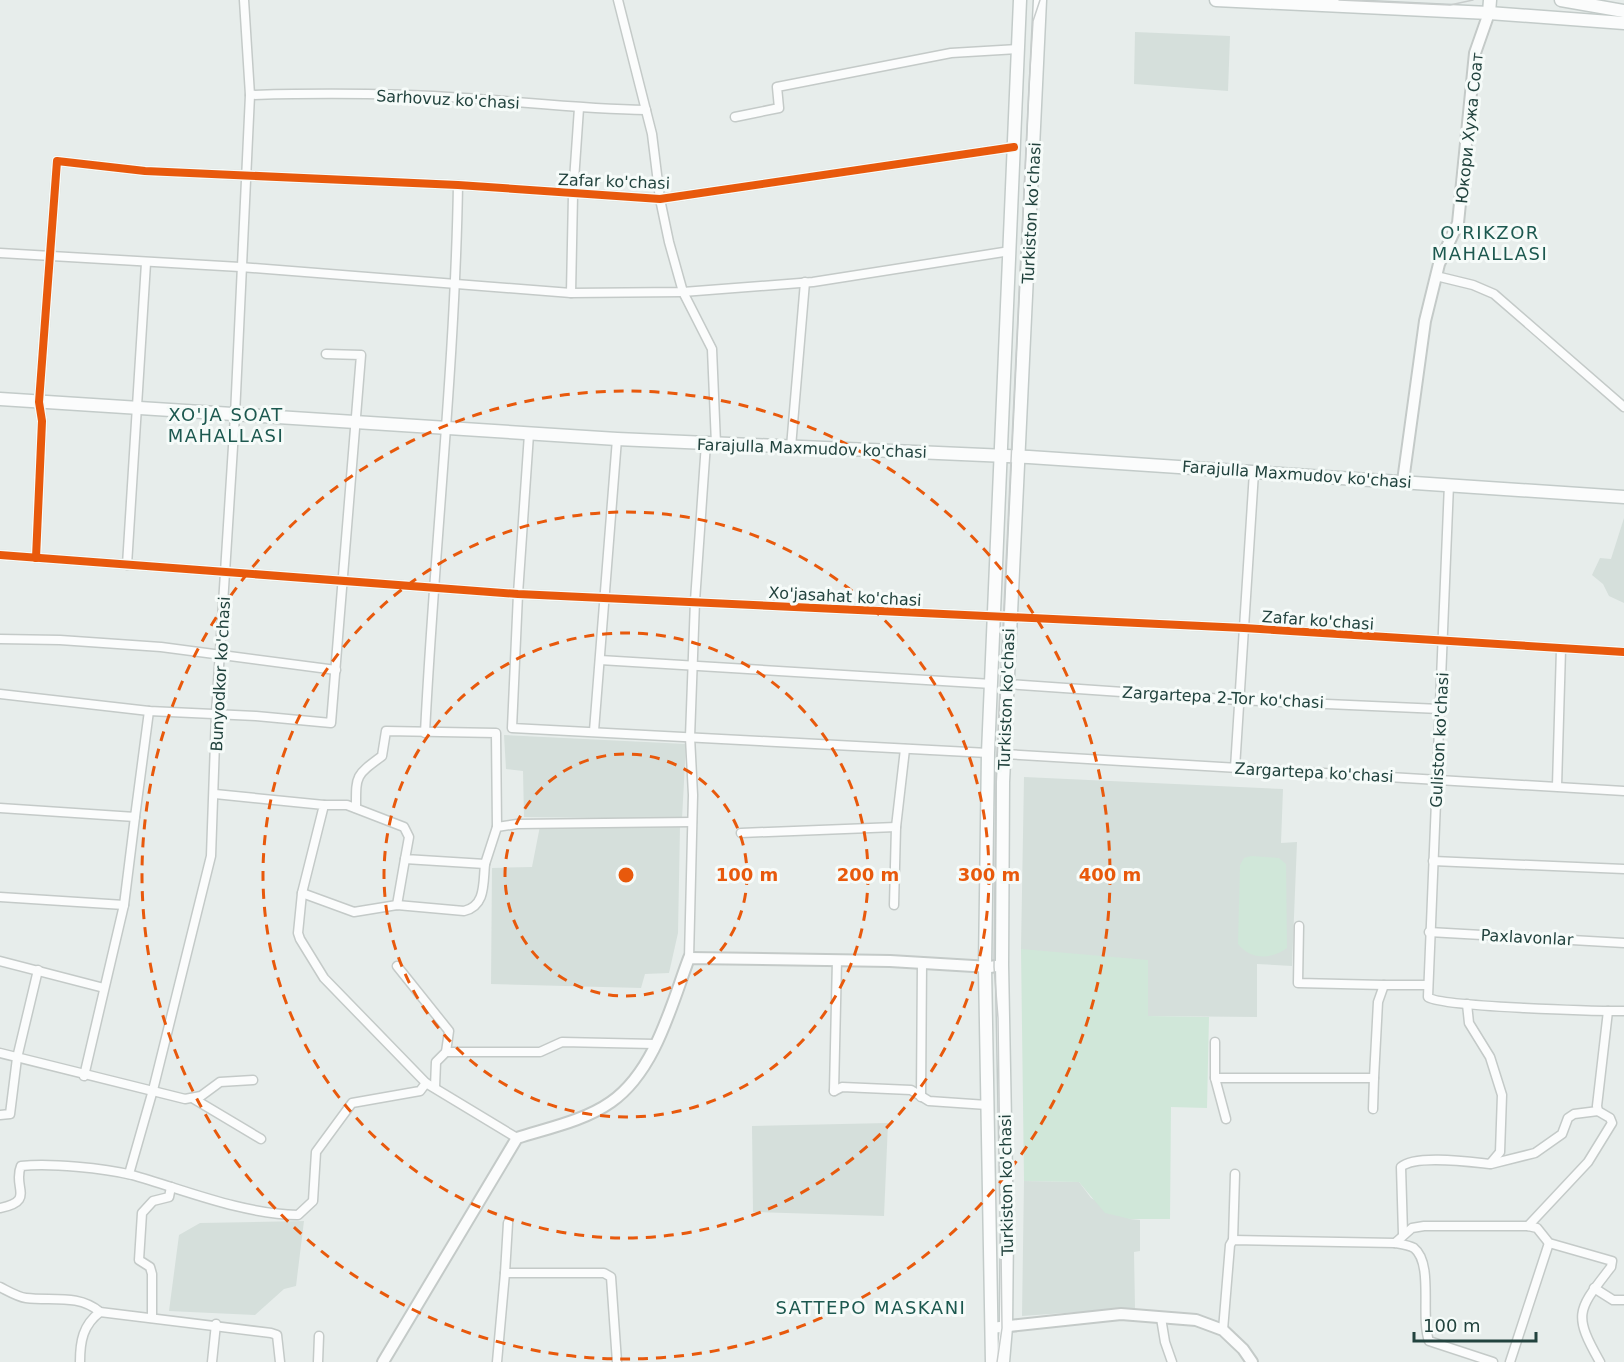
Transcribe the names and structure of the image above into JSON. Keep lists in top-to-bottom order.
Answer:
{
  "streets": {
    "main road": ["Turkiston ko'chasi", "Farajulla Maxmudov ko'chasi"],
    "street": [
      "Sarhovuz ko'chasi",
      "Юкори Хужа Соат",
      "Zafar ko'chasi",
      "Xo'jasahat ko'chasi",
      "Bunyodkor ko'chasi",
      "Zargartepa 2-Tor ko'chasi",
      "Guliston ko'chasi",
      "Zargartepa ko'chasi",
      "Paxlavonlar"
    ]
  },
  "crossings": [
    ["Sarhovuz ko'chasi", "Bunyodkor ko'chasi"],
    ["Юкори Хужа Соат", "Farajulla Maxmudov ko'chasi"],
    ["Zafar ko'chasi", "Turkiston ko'chasi"],
    ["Zafar ko'chasi", "Xo'jasahat ko'chasi"],
    ["Zafar ko'chasi", "Bunyodkor ko'chasi"],
    ["Zafar ko'chasi", "Guliston ko'chasi"],
    ["Turkiston ko'chasi", "Farajulla Maxmudov ko'chasi"],
    ["Turkiston ko'chasi", "Xo'jasahat ko'chasi"],
    ["Turkiston ko'chasi", "Zargartepa 2-Tor ko'chasi"],
    ["Turkiston ko'chasi", "Zargartepa ko'chasi"],
    ["Farajulla Maxmudov ko'chasi", "Bunyodkor ko'chasi"],
    ["Farajulla Maxmudov ko'chasi", "Guliston ko'chasi"],
    ["Xo'jasahat ko'chasi", "Bunyodkor ko'chasi"],
    ["Zargartepa 2-Tor ko'chasi", "Guliston ko'chasi"],
    ["Guliston ko'chasi", "Zargartepa ko'chasi"],
    ["Guliston ko'chasi", "Paxlavonlar"]
  ],
  "districts": ["O'RIKZOR MAHALLASI", "XO'JA SOAT MAHALLASI", "SATTEPO MASKANI"],
  "scale_bar": "100 m",
  "rings": [
    "100 m",
    "200 m",
    "300 m",
    "400 m"
  ]
}
